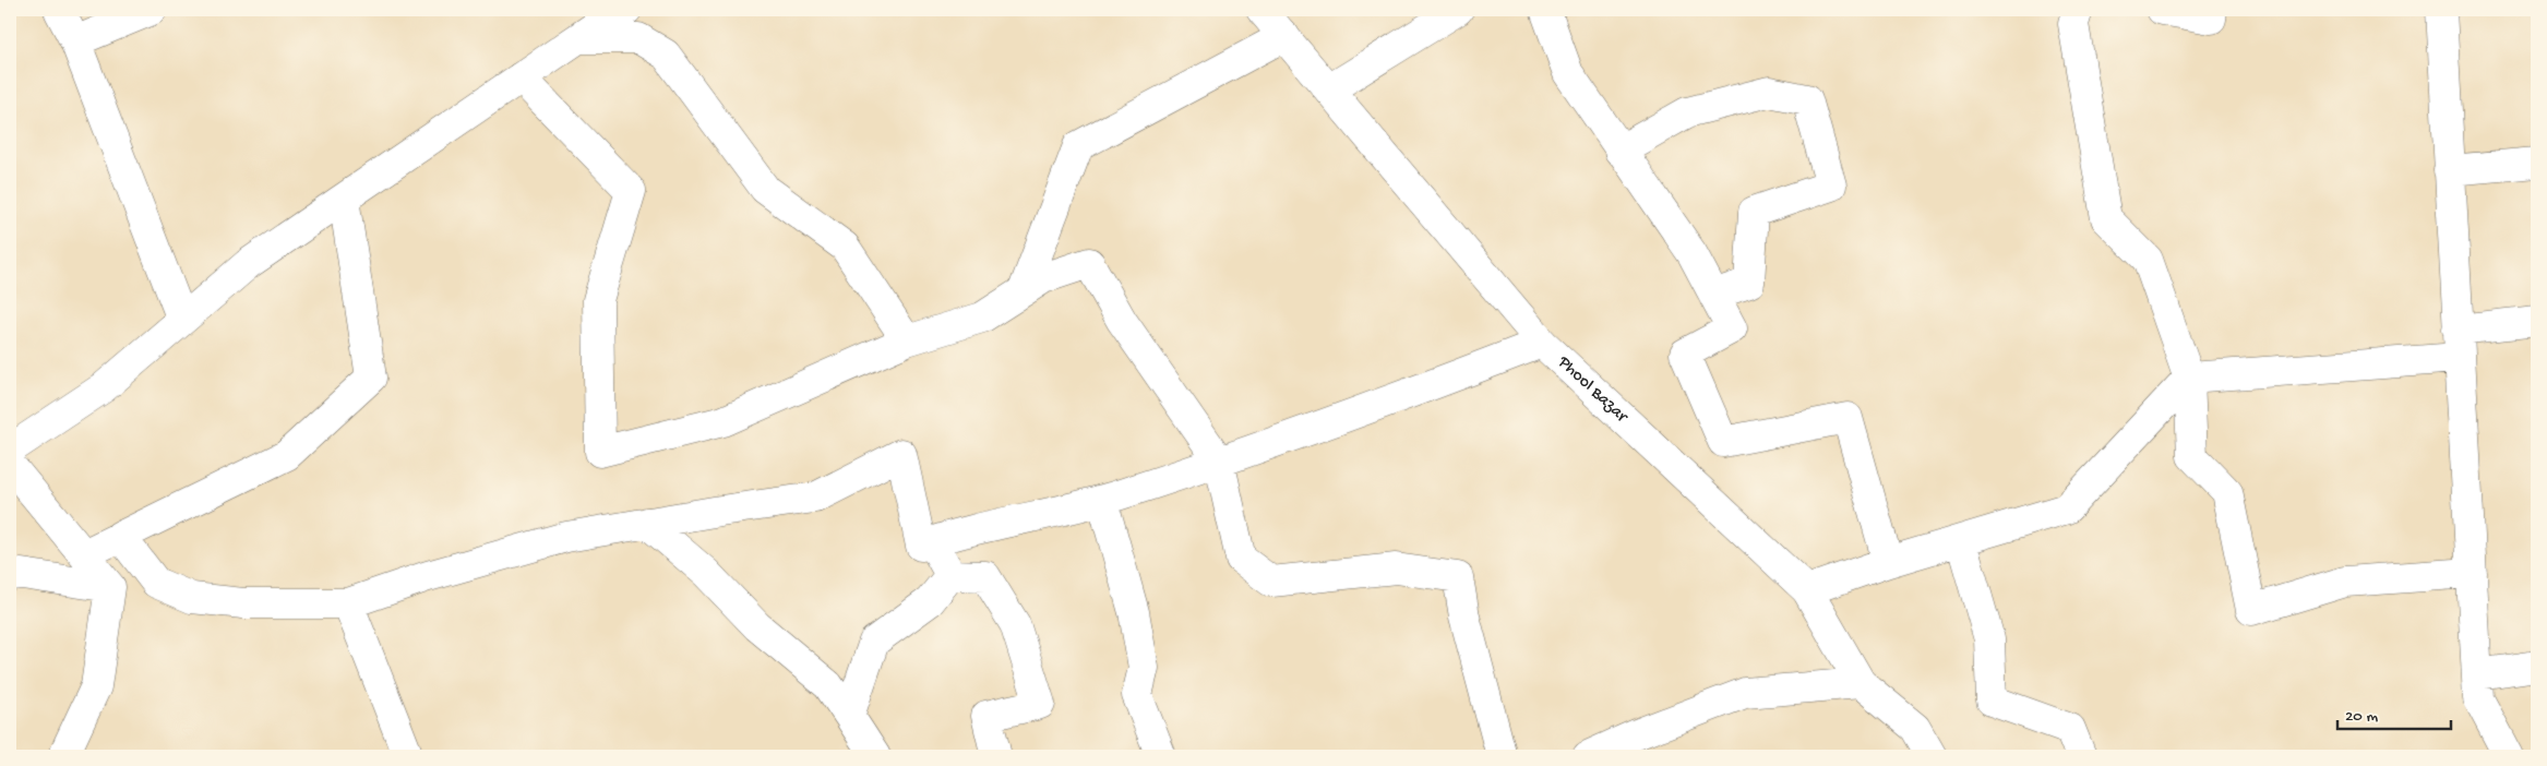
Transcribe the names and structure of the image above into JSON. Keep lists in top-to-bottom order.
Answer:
{
  "streets": {
    "street": ["Phool Bazar"]
  },
  "scale_bar": "20 m"
}
